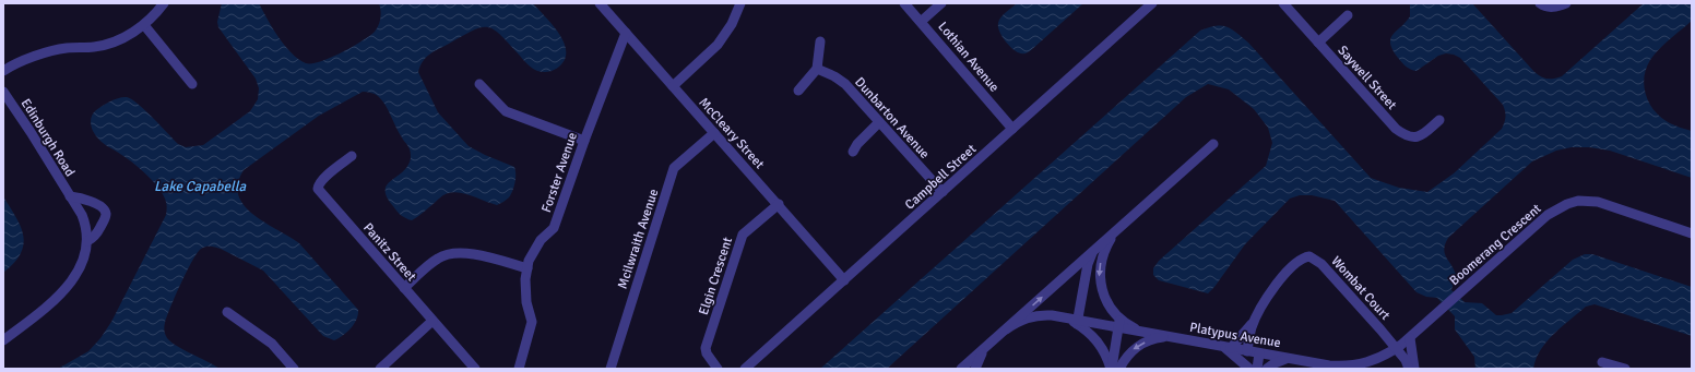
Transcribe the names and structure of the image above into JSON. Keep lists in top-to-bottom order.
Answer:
{
  "streets": {
    "street": [
      "Lothian Avenue",
      "Saywell Street",
      "Dunbarton Avenue",
      "McCleary Street",
      "Edinburgh Road",
      "Forster Avenue",
      "Campbell Street",
      "Mcilwraith Avenue",
      "Boomerang Crescent",
      "Panitz Street",
      "Elgin Crescent",
      "Wombat Court",
      "Platypus Avenue"
    ]
  },
  "crossings": [
    ["Lothian Avenue", "Campbell Street"],
    ["Dunbarton Avenue", "Campbell Street"],
    ["McCleary Street", "Forster Avenue"],
    ["McCleary Street", "Campbell Street"],
    ["McCleary Street", "Mcilwraith Avenue"],
    ["McCleary Street", "Elgin Crescent"],
    ["Boomerang Crescent", "Platypus Avenue"],
    ["Wombat Court", "Platypus Avenue"]
  ],
  "water": ["Lake Capabella"]
}
